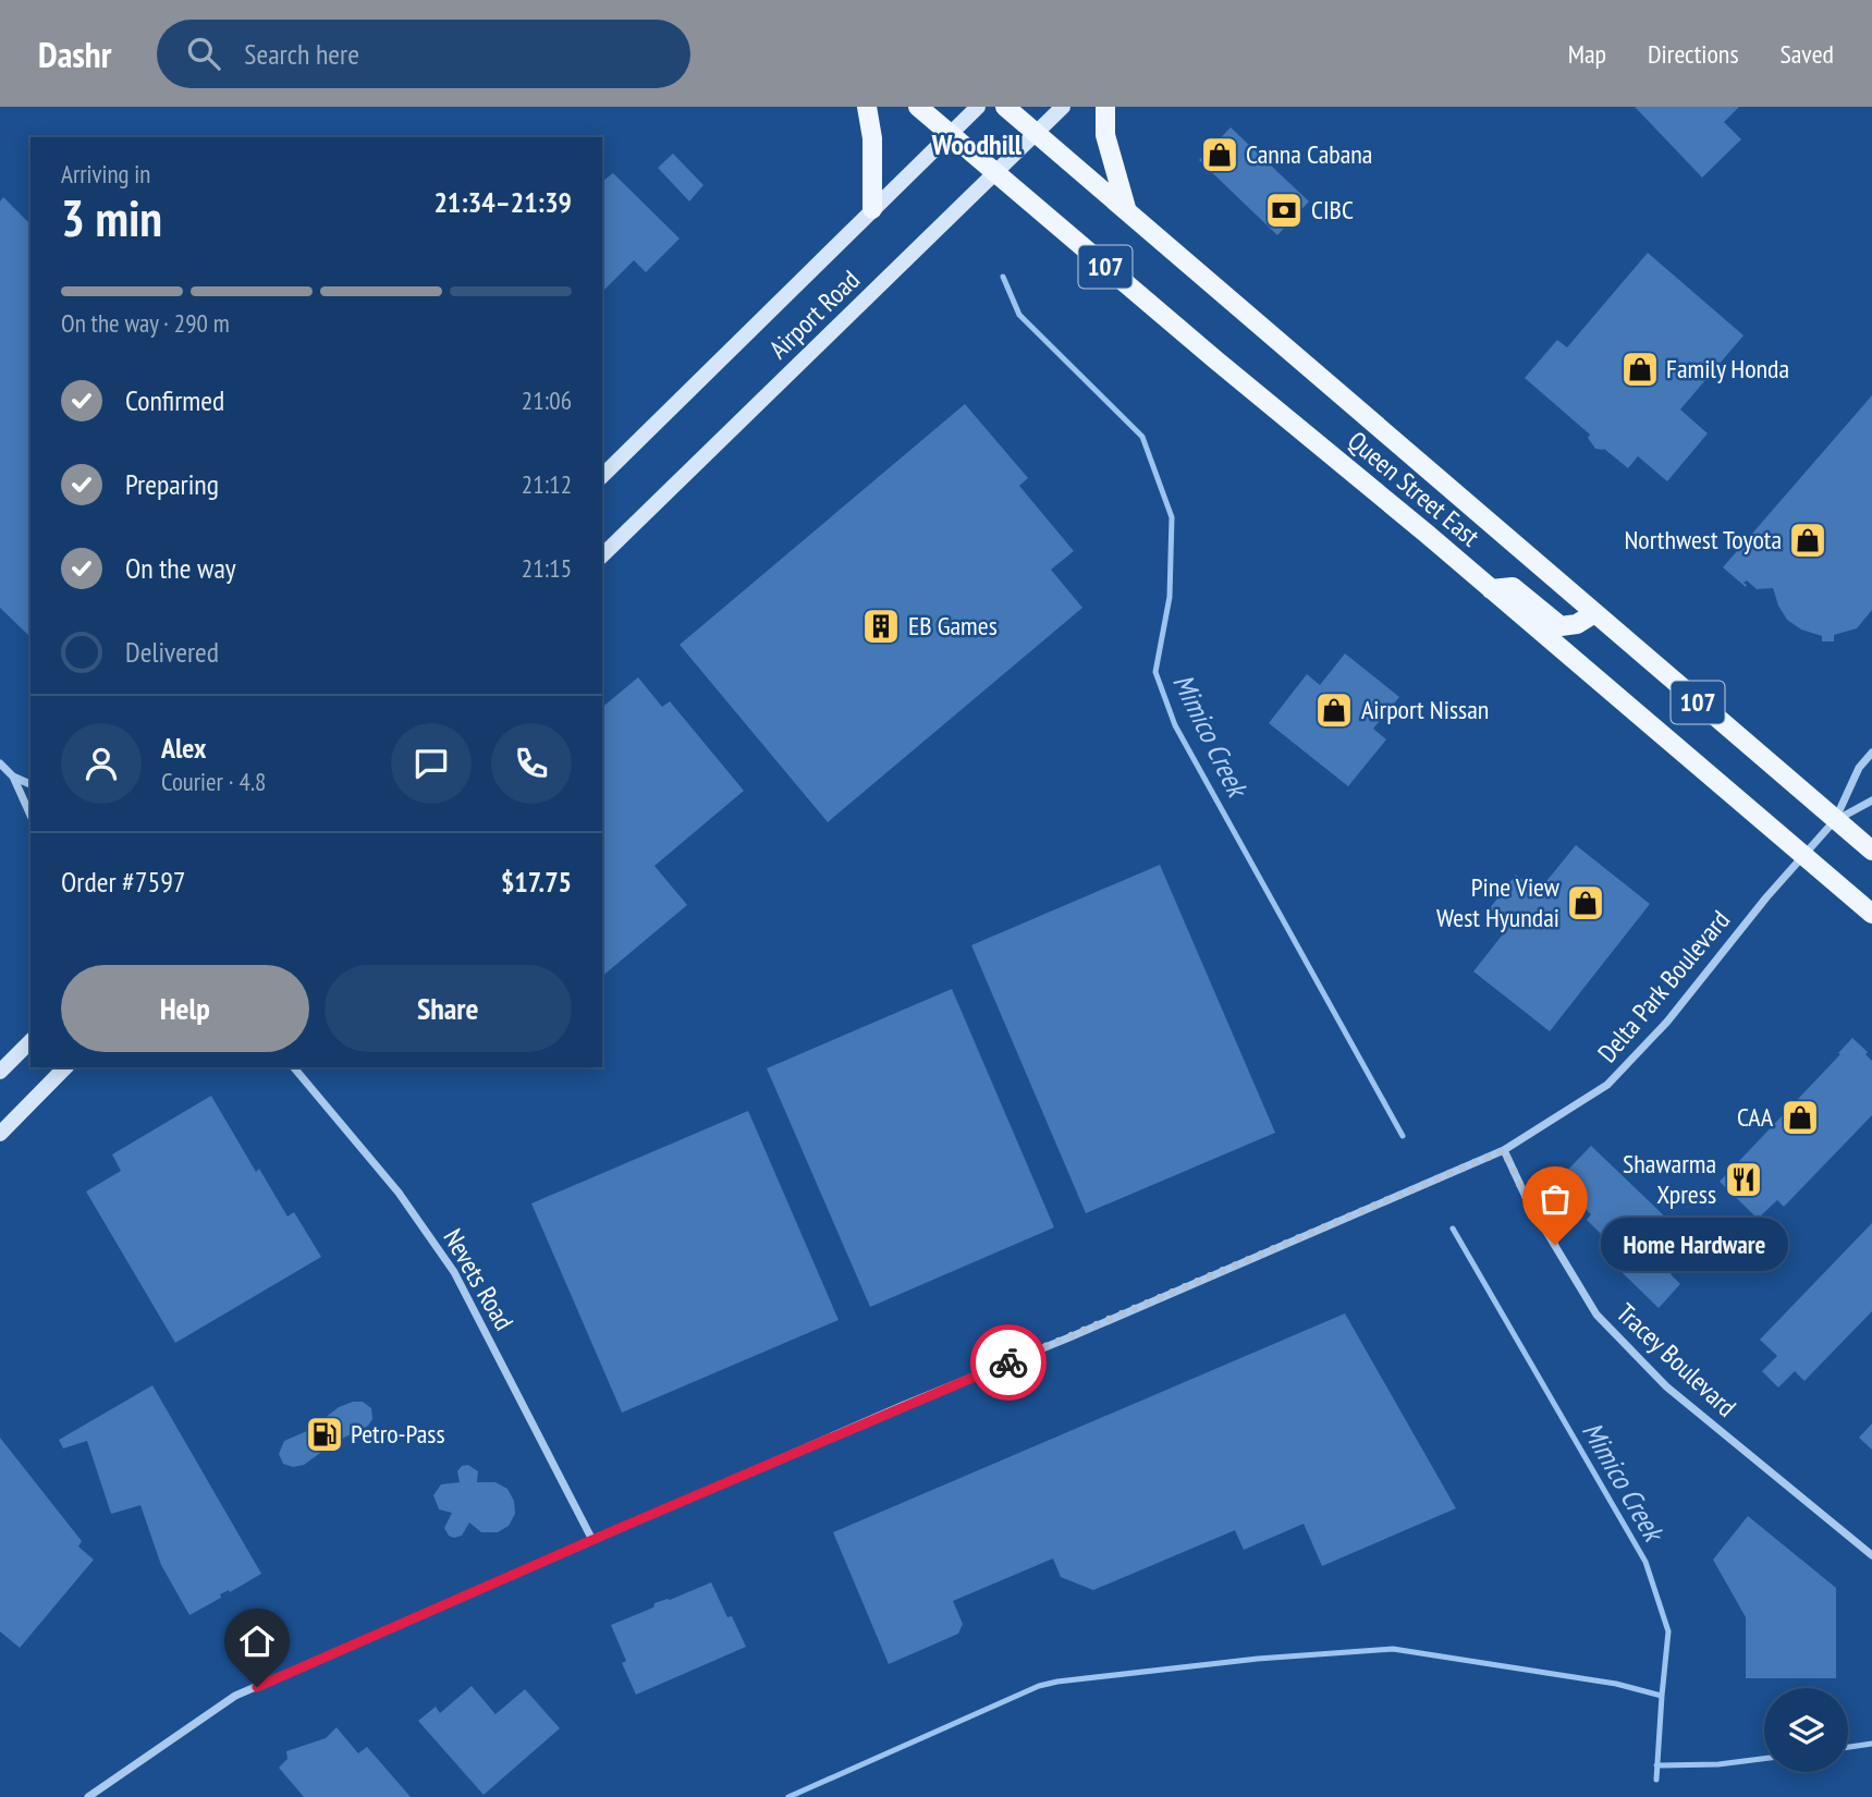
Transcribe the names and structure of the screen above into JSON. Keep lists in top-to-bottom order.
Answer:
{
  "streets": {
    "main road": ["107", "Airport Road", "Queen Street East"],
    "street": ["Delta Park Boulevard", "Nevets Road", "Tracey Boulevard"]
  },
  "crossings": [
    ["Airport Road", "Queen Street East"],
    ["Queen Street East", "Delta Park Boulevard"],
    ["Delta Park Boulevard", "Nevets Road"],
    ["Delta Park Boulevard", "Tracey Boulevard"]
  ],
  "districts": ["Woodhill"],
  "water": ["Mimico Creek"],
  "places": {
    "shop": [
      "Canna Cabana",
      "Family Honda",
      "Northwest Toyota",
      "Airport Nissan",
      "Pine View West Hyundai",
      "CAA"
    ],
    "bank": ["CIBC"],
    "building": ["EB Games"],
    "restaurant": ["Shawarma Xpress"],
    "other": ["Home Hardware"],
    "fuel station": ["Petro-Pass"]
  },
  "page": {
    "header": "Dashr",
    "search": "Search here",
    "nav": ["Map", "Directions", "Saved"],
    "heading": ["3 min", "Arriving in", "21:34–21:39"],
    "panel": [
      "Alex",
      "Courier · 4.8",
      "Order #7597",
      "$17.75"
    ],
    "bar": "On the way · 290 m",
    "list": [
      ["Confirmed", "21:06"],
      ["Preparing", "21:12"],
      ["On the way", "21:15"],
      "Delivered"
    ],
    "buttons": ["Help", "Share"],
    "bubble": "Home Hardware"
  }
}
